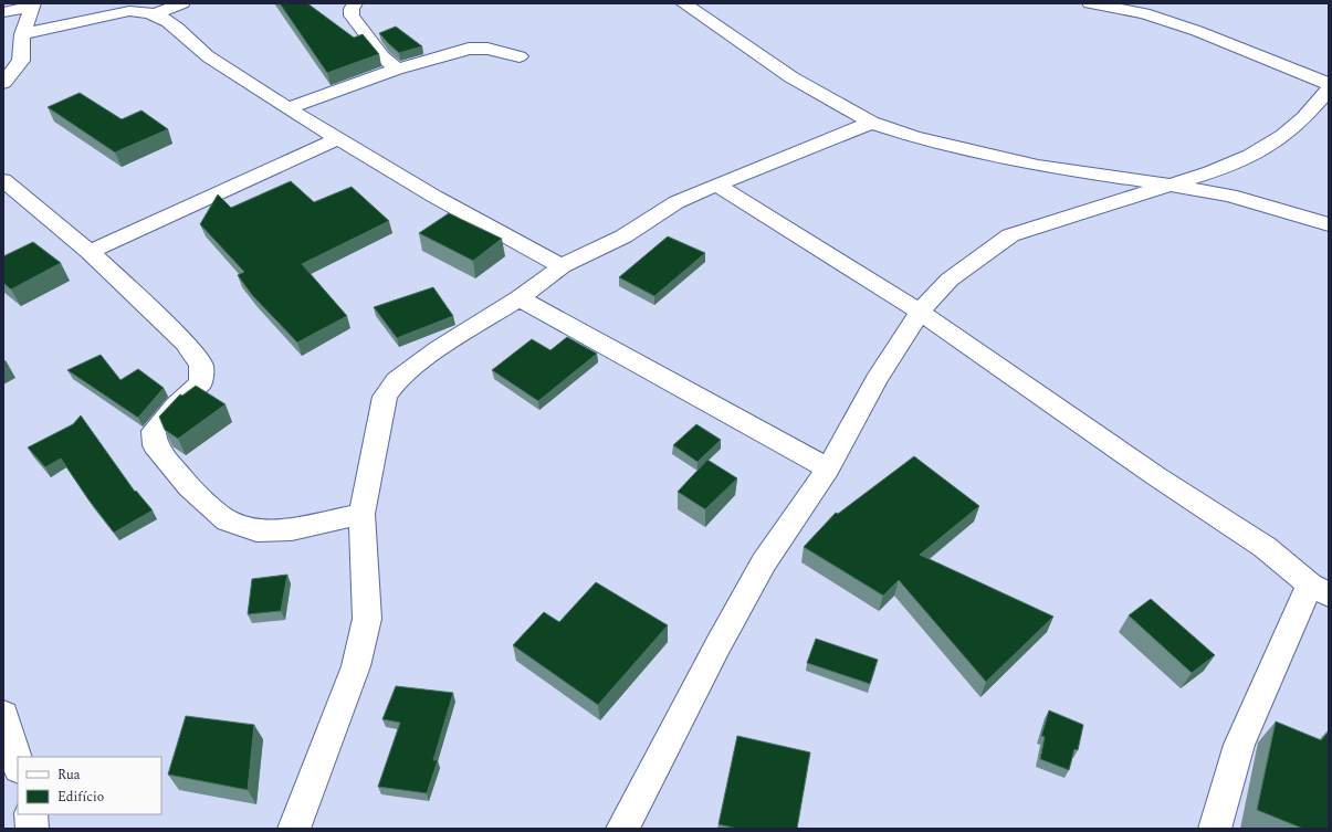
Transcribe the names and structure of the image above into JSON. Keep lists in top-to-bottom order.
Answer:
{
  "legend": ["Rua", "Edifício"]
}
